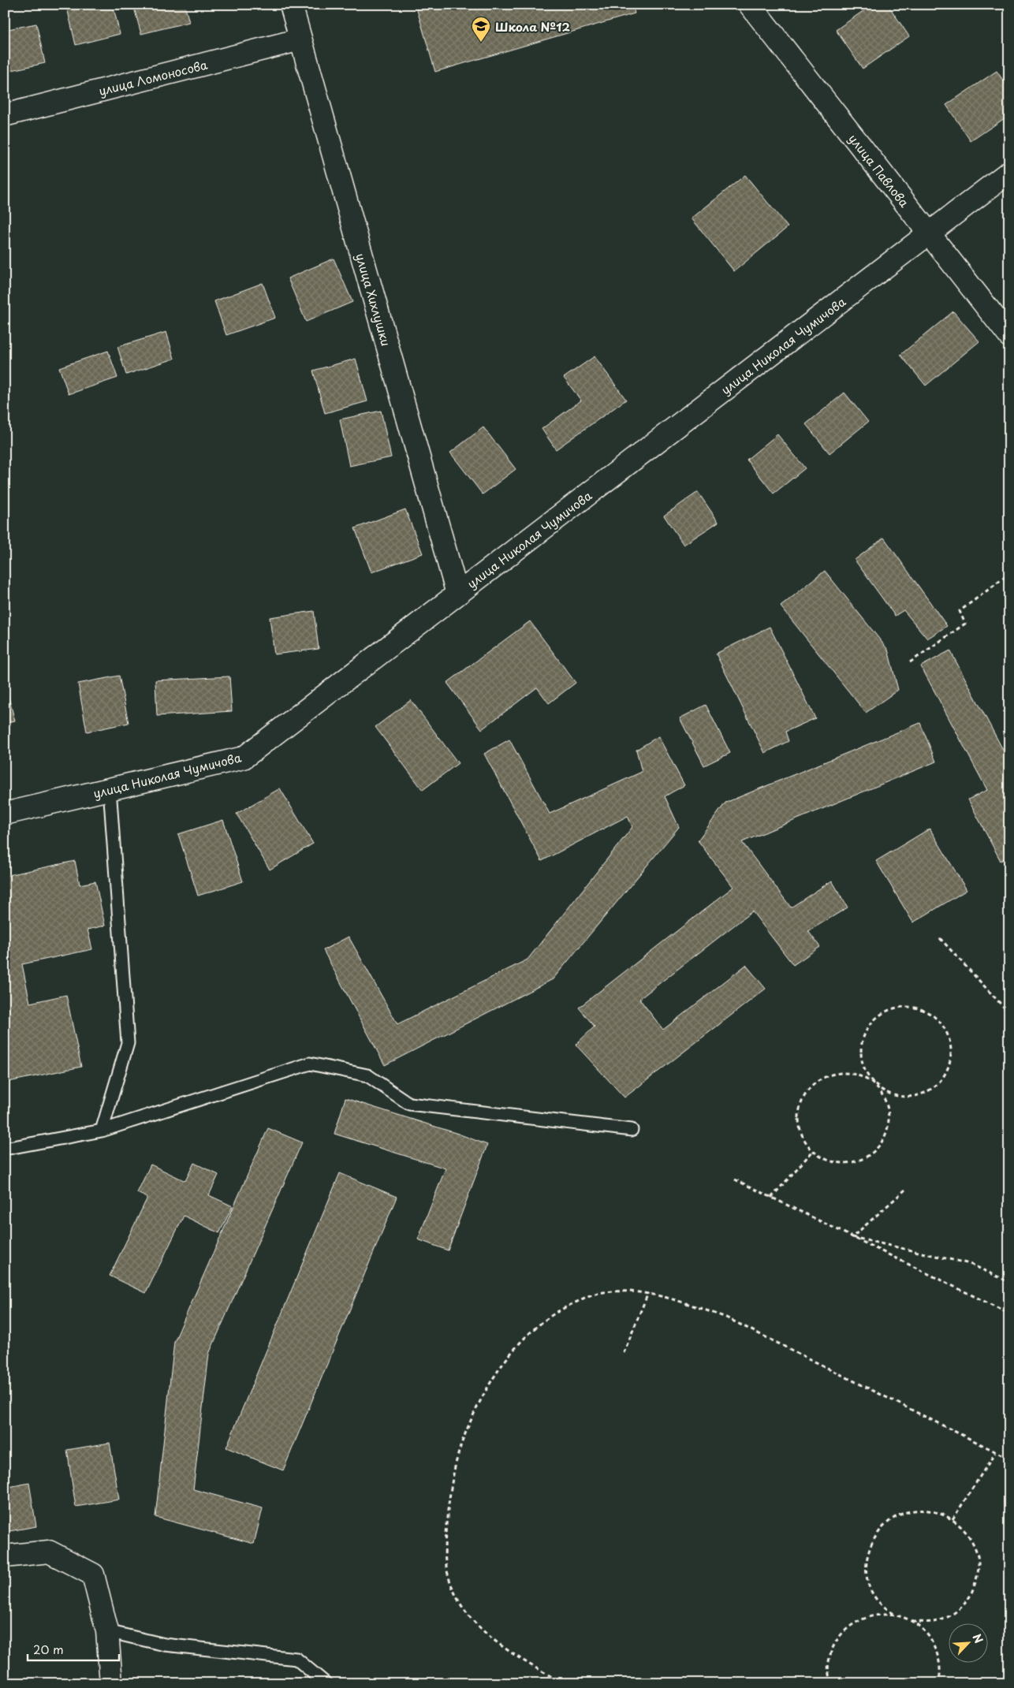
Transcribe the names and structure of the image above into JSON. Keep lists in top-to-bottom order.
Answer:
{
  "streets": {
    "street": [
      "улица Ломоносова",
      "улица Павлова",
      "улица Хихлушки",
      "улица Николая Чумичова"
    ]
  },
  "crossings": [
    ["улица Ломоносова", "улица Хихлушки"],
    ["улица Павлова", "улица Николая Чумичова"],
    ["улица Хихлушки", "улица Николая Чумичова"]
  ],
  "places": {
    "school or university": ["Школа №12"]
  },
  "scale_bar": "20 m",
  "north": "top right"
}
